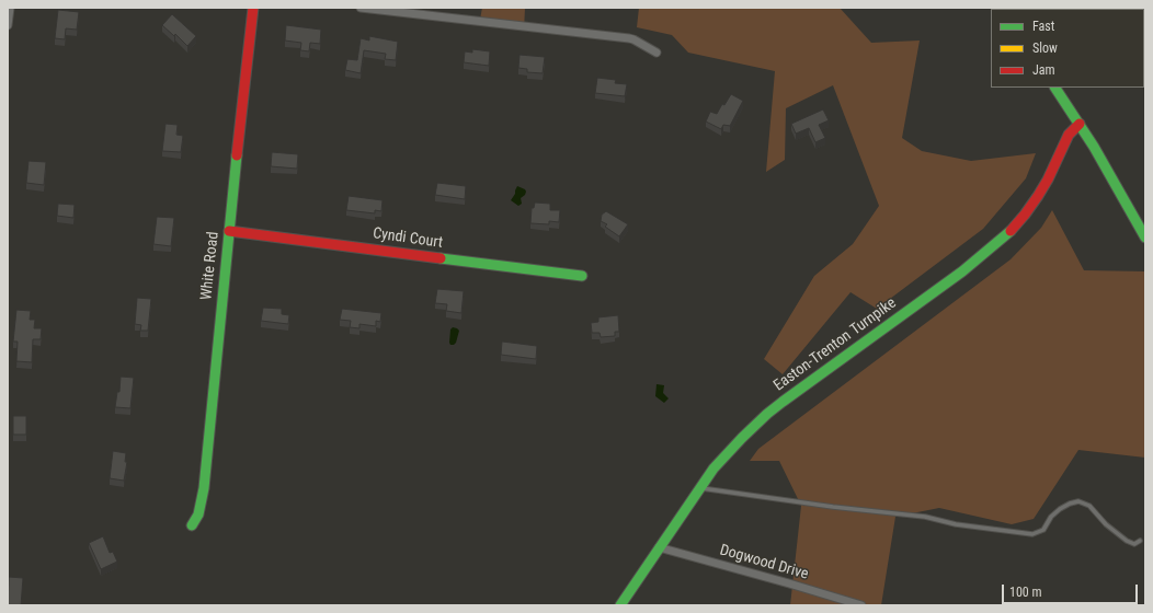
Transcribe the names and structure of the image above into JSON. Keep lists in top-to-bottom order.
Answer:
{
  "streets": {
    "street": [
      "Cyndi Court",
      "White Road",
      "Easton-Trenton Turnpike",
      "Dogwood Drive"
    ]
  },
  "crossings": [
    ["Cyndi Court", "White Road"],
    ["Easton-Trenton Turnpike", "Dogwood Drive"]
  ],
  "legend": ["Fast", "Slow", "Jam"],
  "scale_bar": "100 m"
}
